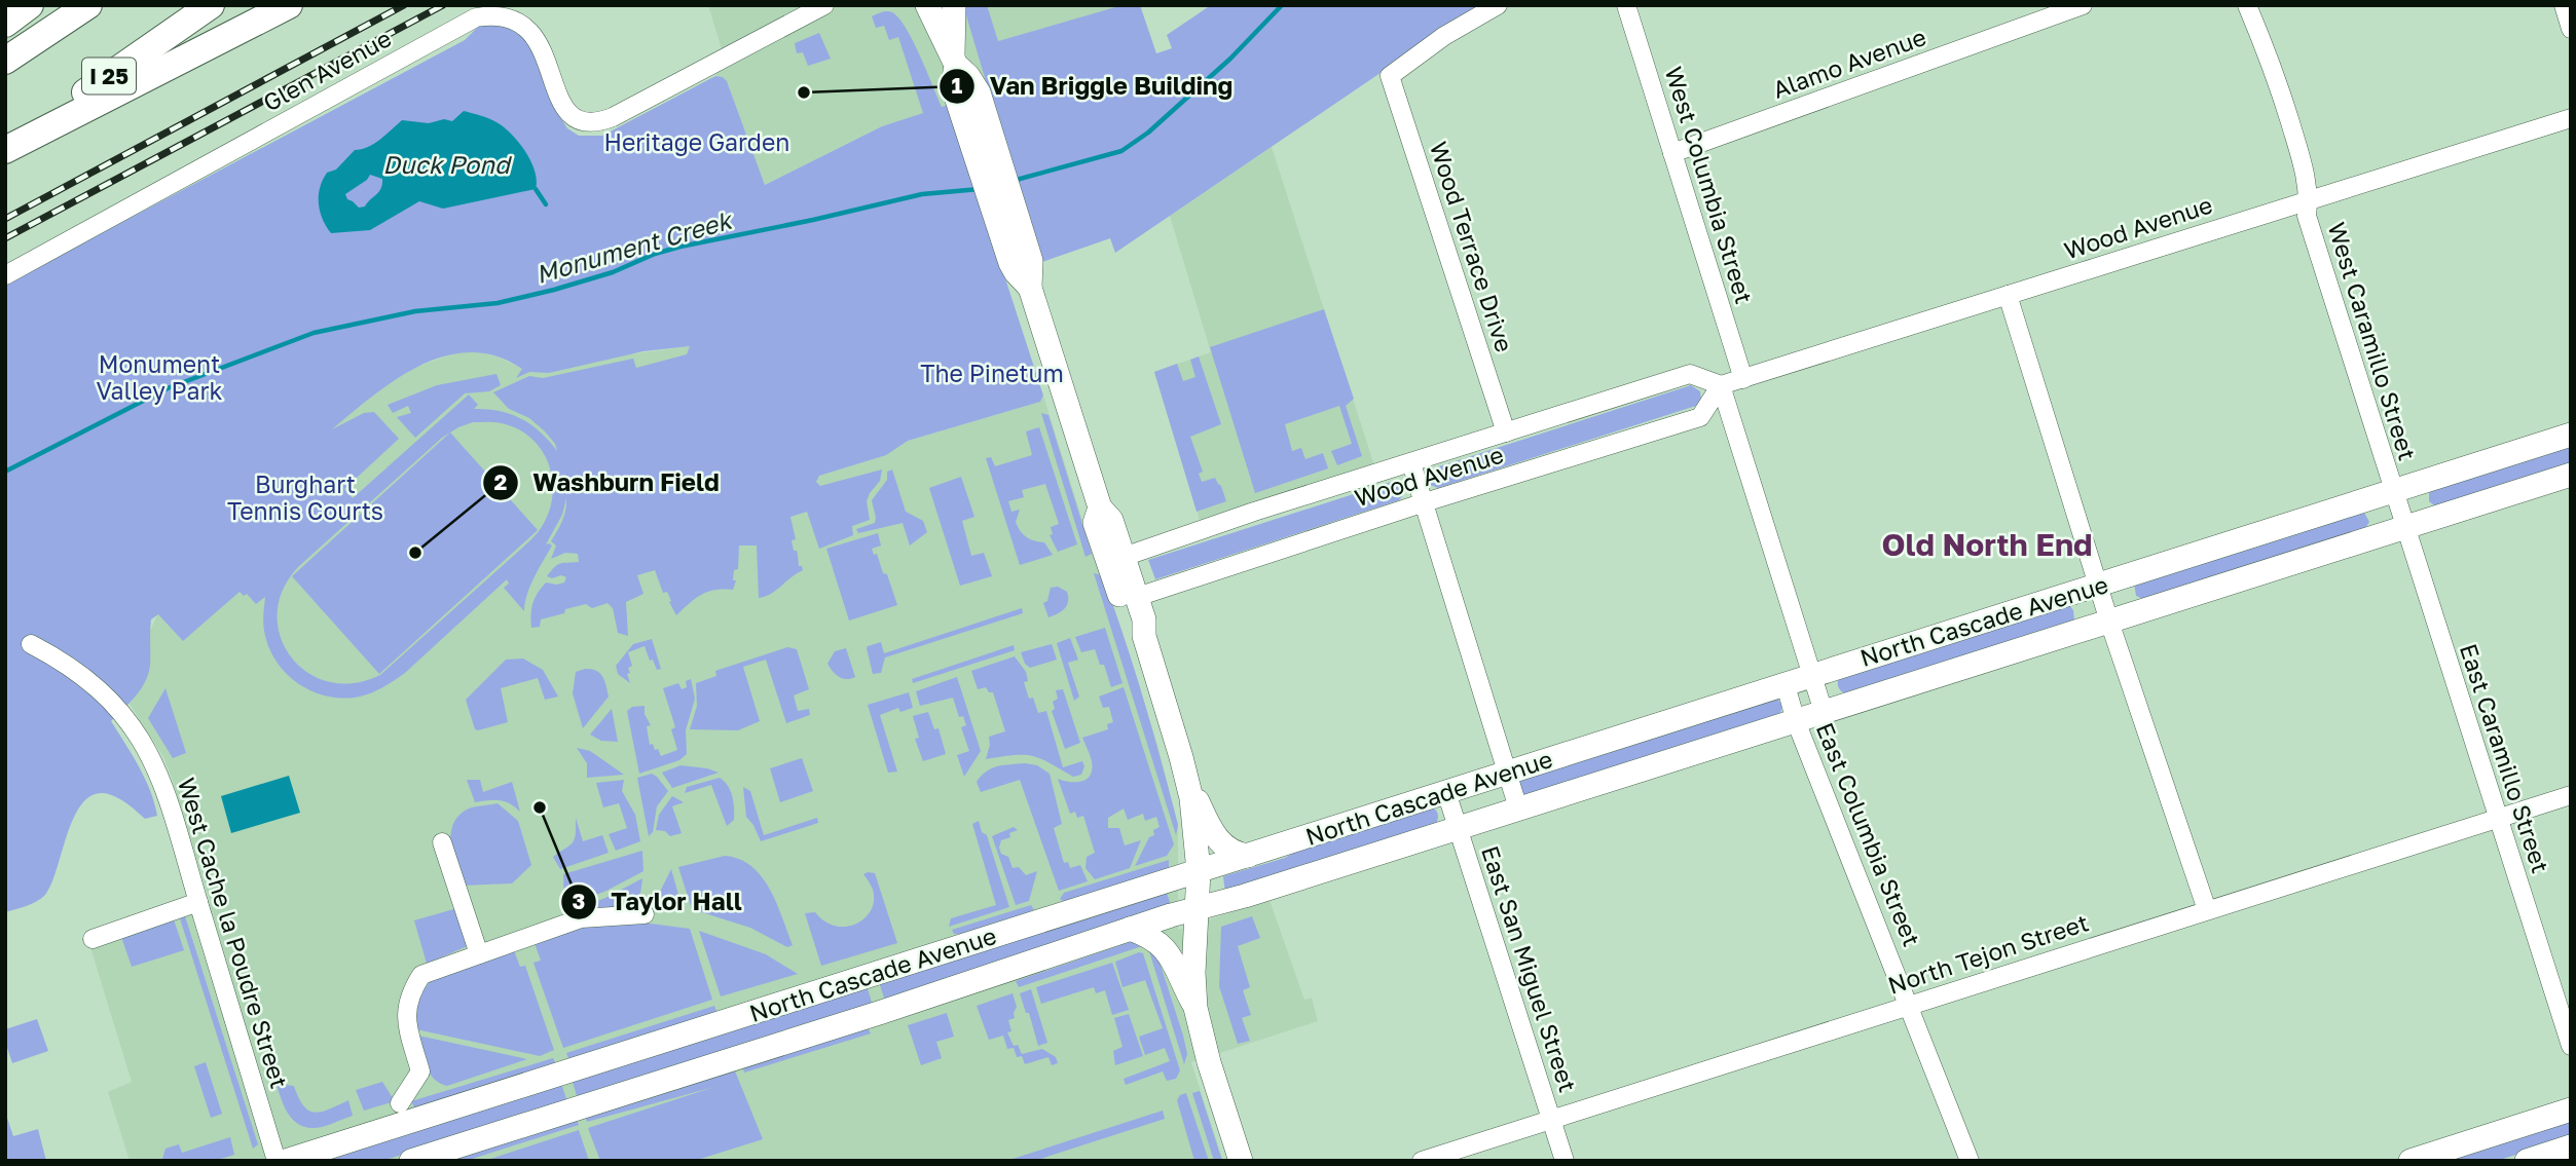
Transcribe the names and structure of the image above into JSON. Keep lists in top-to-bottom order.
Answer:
{
  "streets": {
    "highway": ["I 25"],
    "main road": ["North Cascade Avenue"],
    "street": [
      "Alamo Avenue",
      "Glen Avenue",
      "West Columbia Street",
      "Wood Avenue",
      "Wood Terrace Drive",
      "West Caramillo Street",
      "East Caramillo Street",
      "East Columbia Street",
      "West Cache la Poudre Street",
      "North Tejon Street",
      "East San Miguel Street"
    ]
  },
  "crossings": [
    ["Alamo Avenue", "West Columbia Street"],
    ["West Columbia Street", "Wood Avenue"],
    ["Wood Avenue", "Wood Terrace Drive"],
    ["Wood Avenue", "West Caramillo Street"],
    ["West Caramillo Street", "North Cascade Avenue"],
    ["West Caramillo Street", "East Caramillo Street"],
    ["North Cascade Avenue", "East Caramillo Street"],
    ["North Cascade Avenue", "East Columbia Street"],
    ["North Cascade Avenue", "East San Miguel Street"],
    ["East Caramillo Street", "North Tejon Street"],
    ["East Columbia Street", "North Tejon Street"],
    ["North Tejon Street", "East San Miguel Street"]
  ],
  "districts": ["Old North End"],
  "water": ["Duck Pond", "Monument Creek"],
  "parks": [
    "Heritage Garden",
    "Monument Valley Park",
    "The Pinetum",
    "Burghart Tennis Courts"
  ],
  "places": ["Van Briggle Building", "Washburn Field", "Taylor Hall"]
}
